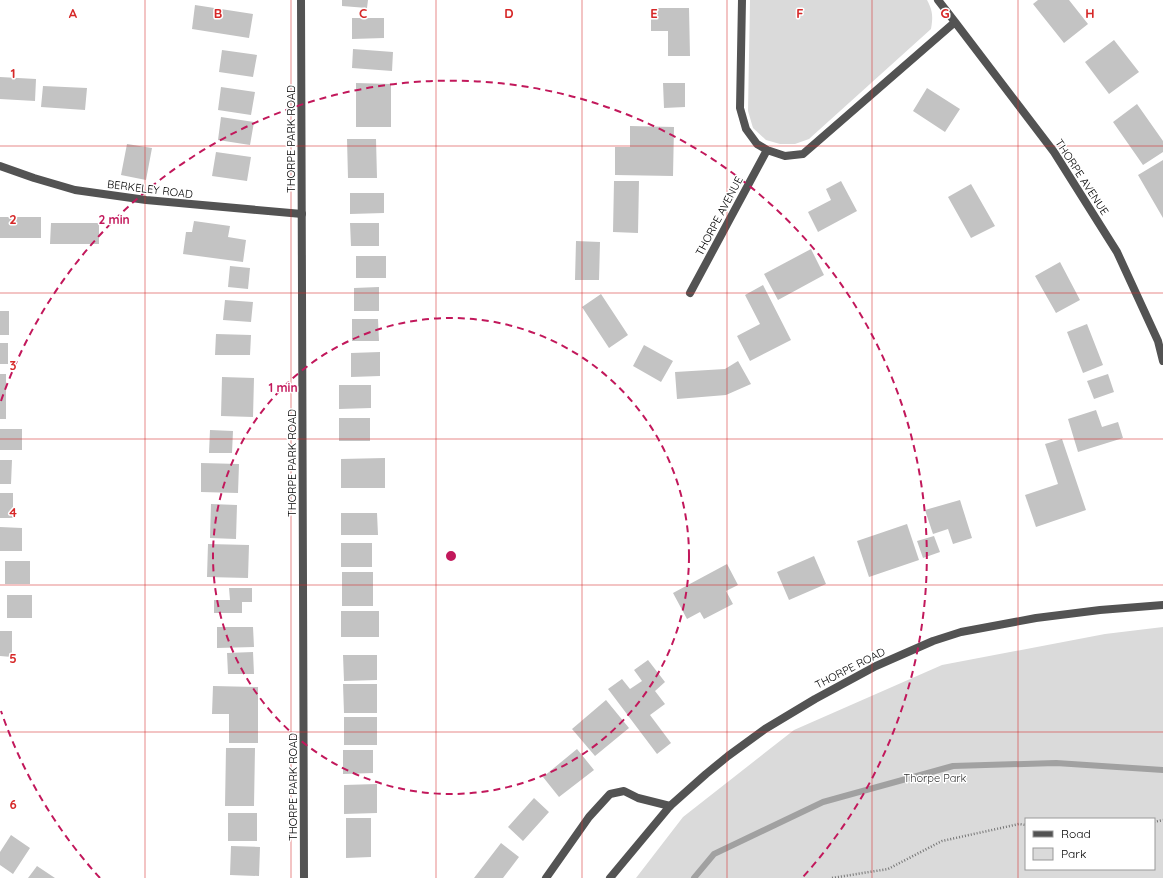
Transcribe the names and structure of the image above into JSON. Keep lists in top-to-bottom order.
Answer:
{
  "streets": {
    "street": [
      "THORPE PARK ROAD",
      "THORPE AVENUE",
      "BERKELEY ROAD",
      "THORPE ROAD"
    ]
  },
  "crossings": [
    ["THORPE PARK ROAD", "BERKELEY ROAD"]
  ],
  "parks": ["Thorpe Park"],
  "legend": ["Road", "Park"],
  "grid": {
    "columns": [
      "A",
      "B",
      "C",
      "D",
      "E",
      "F",
      "G",
      "H"
    ],
    "rows": [
      "1",
      "2",
      "3",
      "4",
      "5",
      "6"
    ]
  },
  "rings": ["2 min", "1 min"]
}
